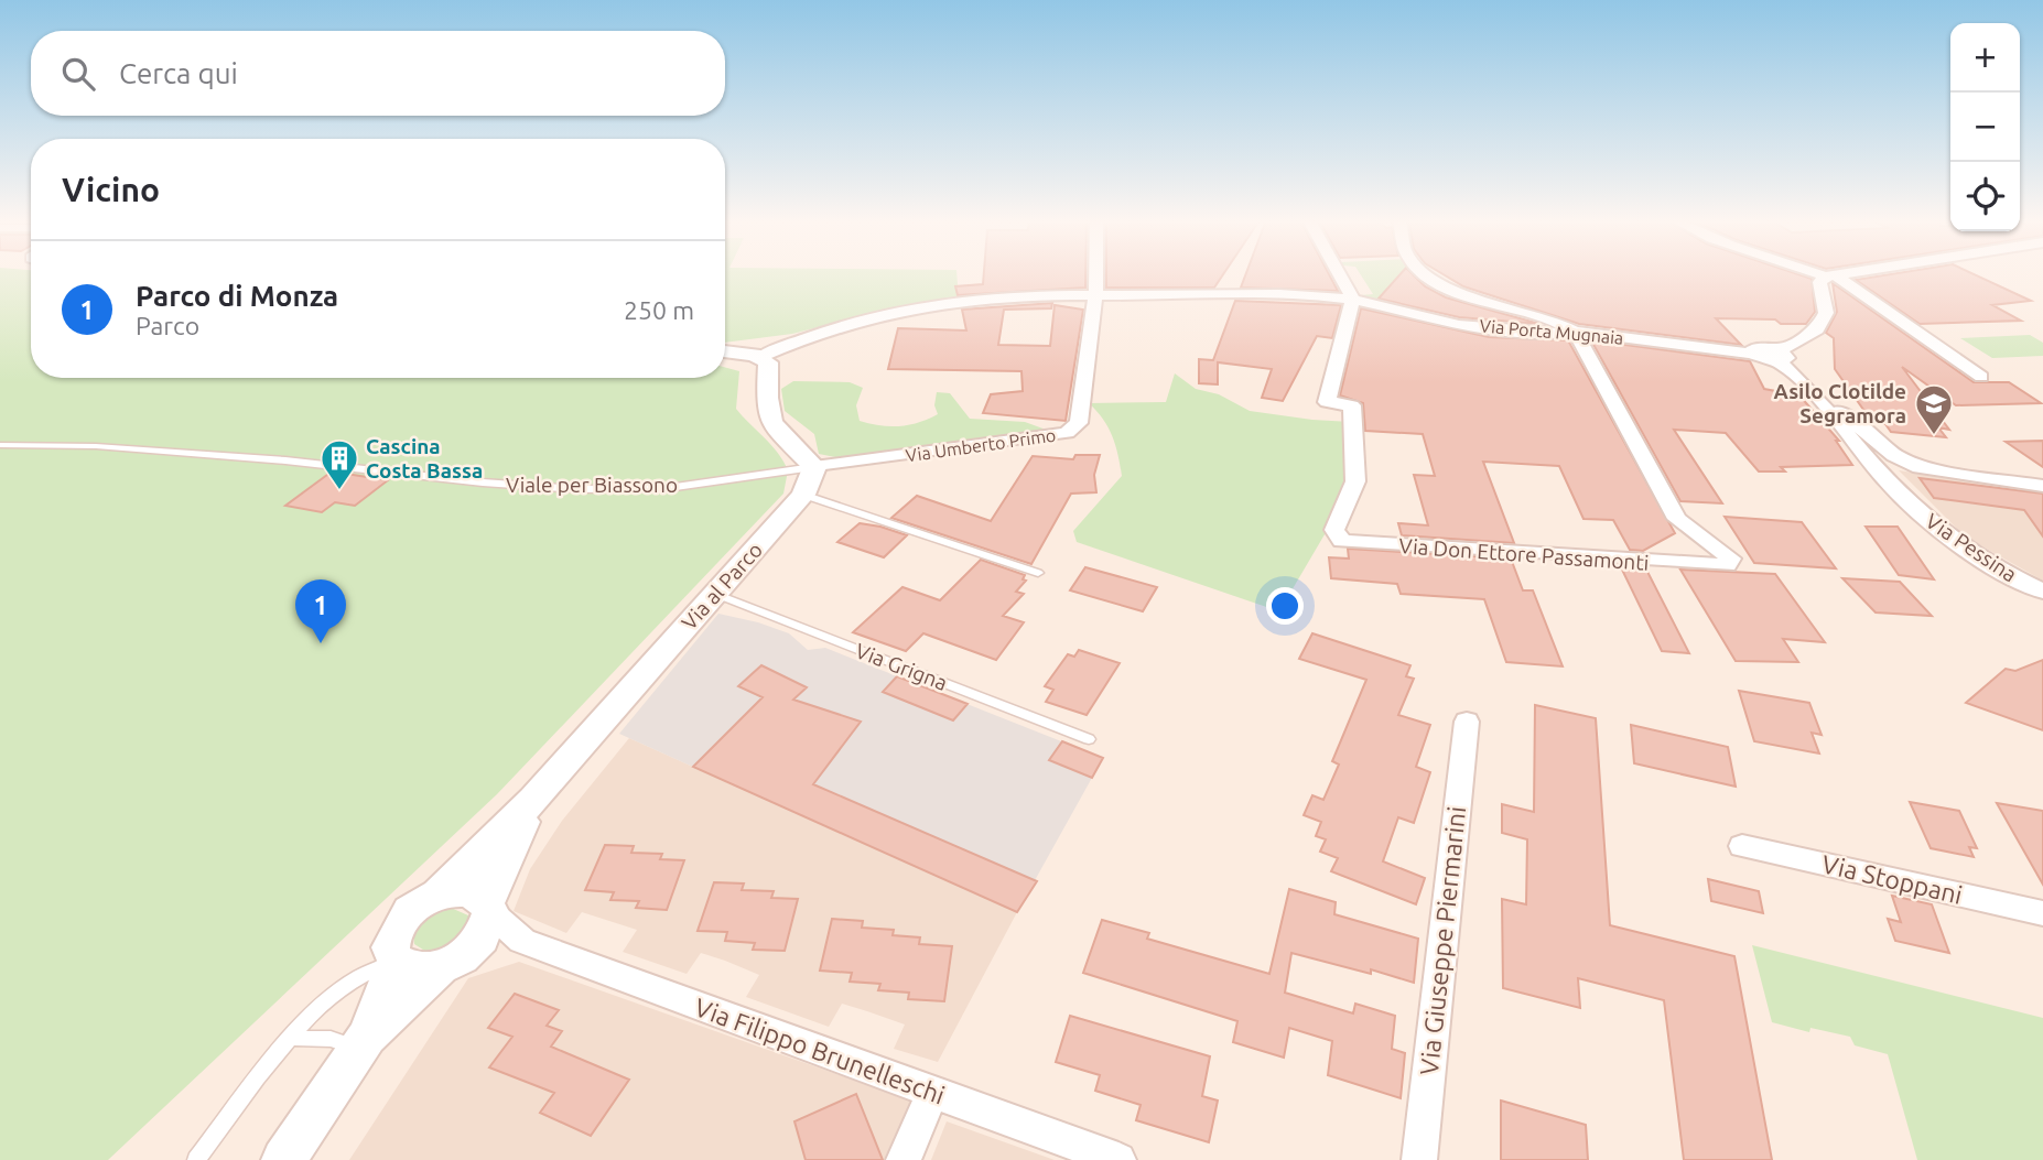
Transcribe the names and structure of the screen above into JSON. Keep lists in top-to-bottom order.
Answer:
{
  "streets": {
    "street": [
      "Via Porta Mugnaia",
      "Via Umberto Primo",
      "Via Pessina",
      "Via Don Ettore Passamonti",
      "Via al Parco",
      "Via Stoppani",
      "Via Giuseppe Piermarini",
      "Via Filippo Brunelleschi"
    ],
    "lane": ["Viale per Biassono", "Via Grigna"]
  },
  "crossings": [
    ["Via Porta Mugnaia", "Via Umberto Primo"],
    ["Via Porta Mugnaia", "Via Pessina"],
    ["Via Porta Mugnaia", "Via Don Ettore Passamonti"],
    ["Via Umberto Primo", "Viale per Biassono"],
    ["Via Umberto Primo", "Via al Parco"],
    ["Viale per Biassono", "Via al Parco"],
    ["Via al Parco", "Via Grigna"],
    ["Via al Parco", "Via Filippo Brunelleschi"]
  ],
  "places": {
    "school or university": ["Asilo Clotilde Segramora"],
    "building": ["Cascina Costa Bassa"]
  },
  "page": {
    "map_buttons": ["+", "−"],
    "search": "Cerca qui",
    "heading": "Vicino",
    "list": [
      {
        "mark": "1",
        "name": "Parco di Monza",
        "note": "Parco",
        "value": "250 m"
      }
    ],
    "pins": "1"
  }
}
